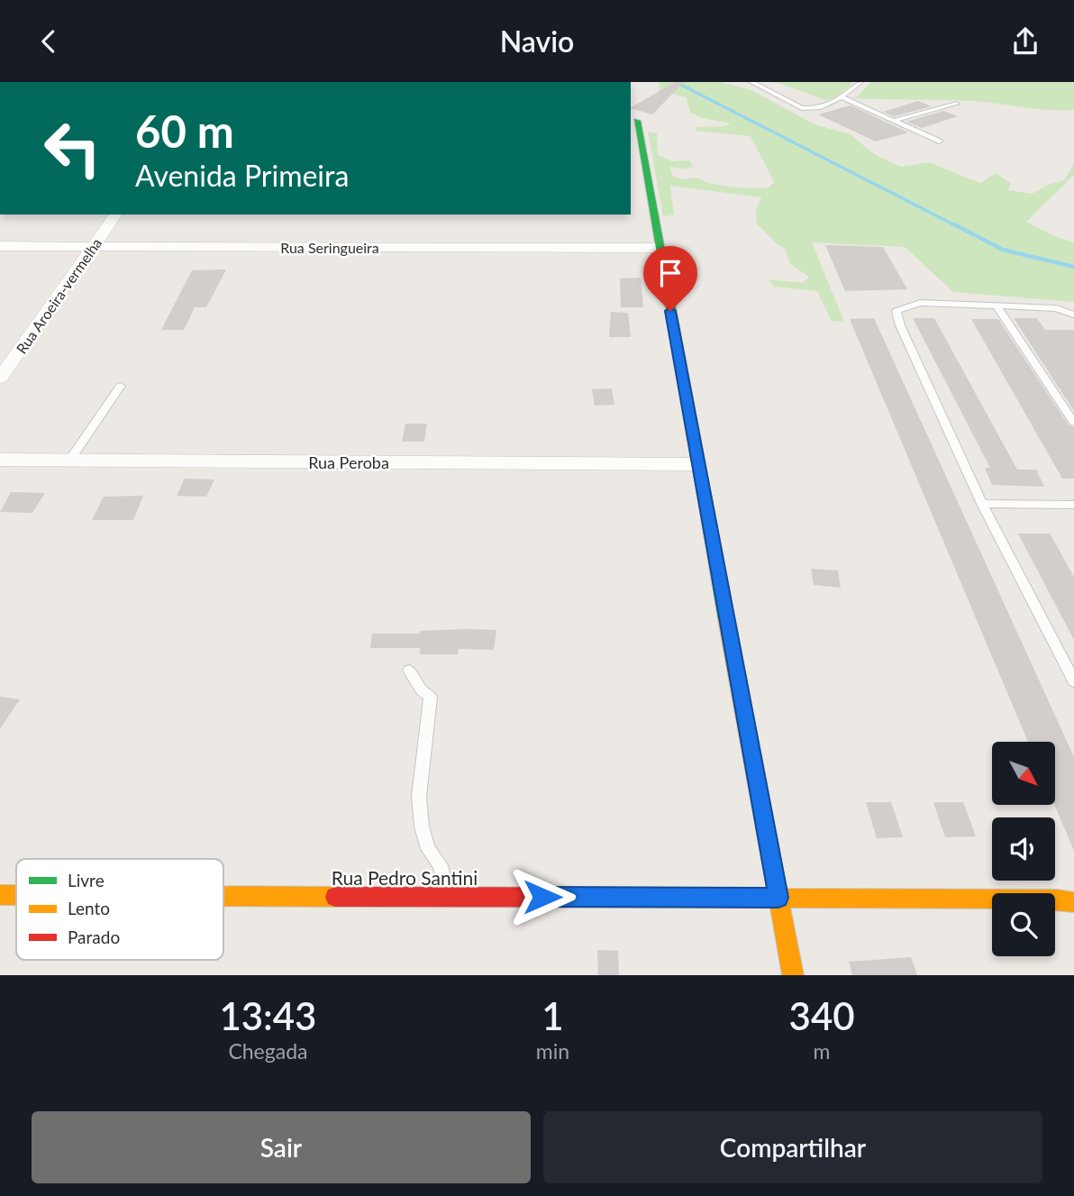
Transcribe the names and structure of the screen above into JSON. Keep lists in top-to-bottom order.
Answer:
{
  "streets": {
    "street": [
      "Rua Seringueira",
      "Rua Aroeira-vermelha",
      "Rua Peroba",
      "Rua Pedro Santini"
    ]
  },
  "crossings": [
    ["Rua Seringueira", "Rua Aroeira-vermelha"]
  ],
  "legend": ["Livre", "Lento", "Parado"],
  "north": "bottom right",
  "page": {
    "header": "Navio",
    "turn": ["60 m", "Avenida Primeira"],
    "eta": [
      "13:43",
      "Chegada",
      "1",
      "min",
      "340",
      "m"
    ],
    "buttons": ["Sair", "Compartilhar"]
  }
}
